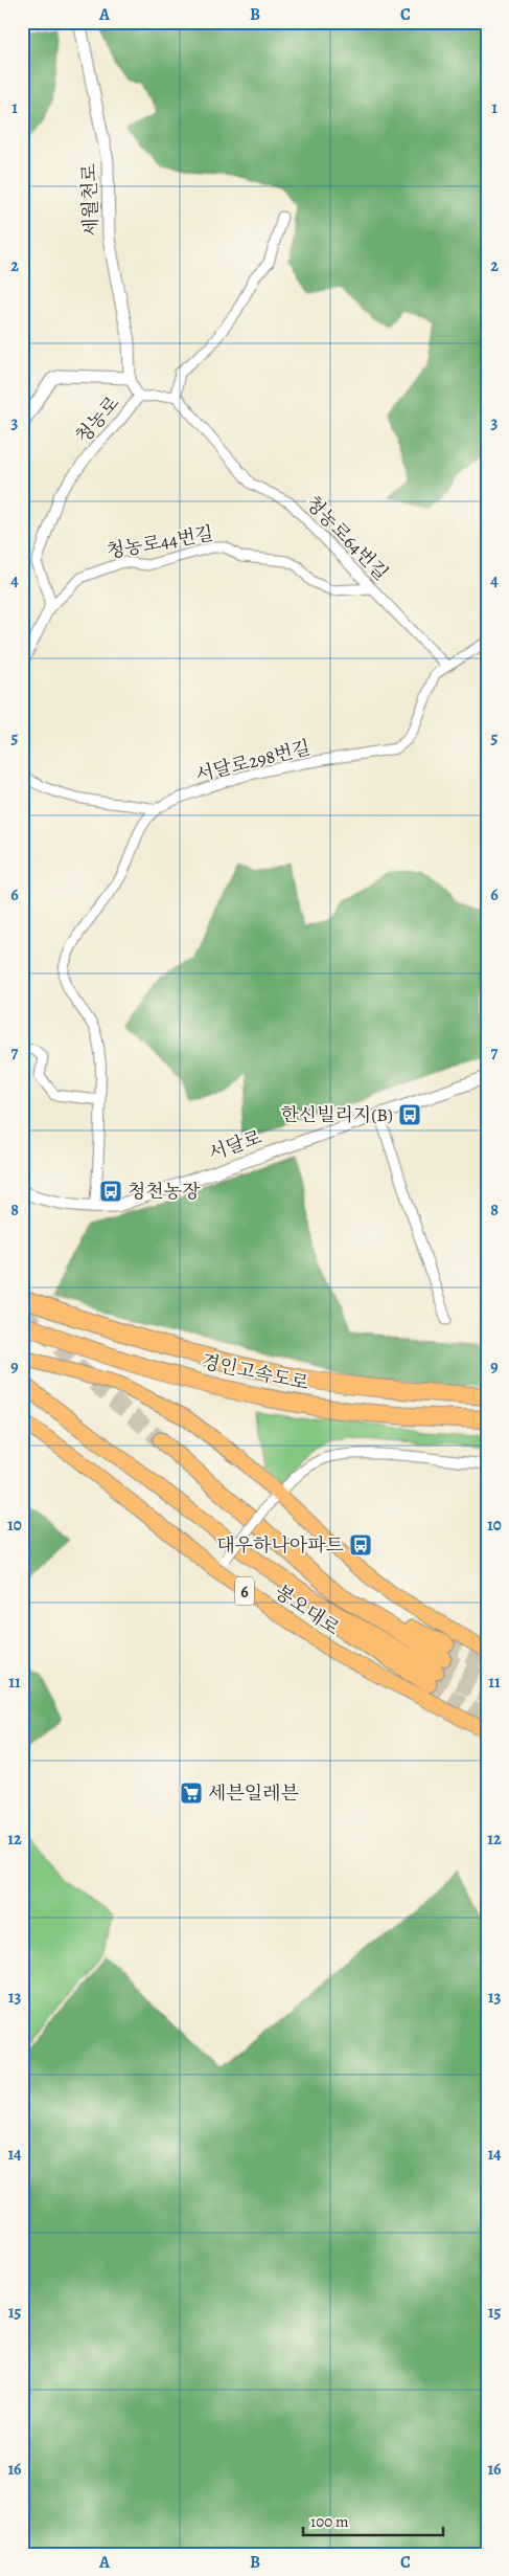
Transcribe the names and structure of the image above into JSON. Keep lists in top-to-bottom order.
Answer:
{
  "streets": {
    "highway": ["경인고속도로", "봉오대로"],
    "main road": ["6"],
    "street": [
      "세월천로",
      "청농로",
      "청농로64번길",
      "청농로44번길",
      "서달로298번길",
      "서달로"
    ]
  },
  "crossings": [
    ["세월천로", "청농로"],
    ["청농로", "청농로64번길"],
    ["청농로", "청농로44번길"],
    ["청농로64번길", "청농로44번길"],
    ["청농로64번길", "서달로298번길"],
    ["서달로298번길", "서달로"]
  ],
  "places": {
    "bus stop": ["한신빌리지(B)", "청천농장", "대우하나아파트"],
    "supermarket": ["세븐일레븐"]
  },
  "scale_bar": "100 m",
  "grid": {
    "columns": ["A", "B", "C"],
    "rows": [
      "1",
      "2",
      "3",
      "4",
      "5",
      "6",
      "7",
      "8",
      "9",
      "10",
      "11",
      "12",
      "13",
      "14",
      "15",
      "16"
    ]
  }
}
